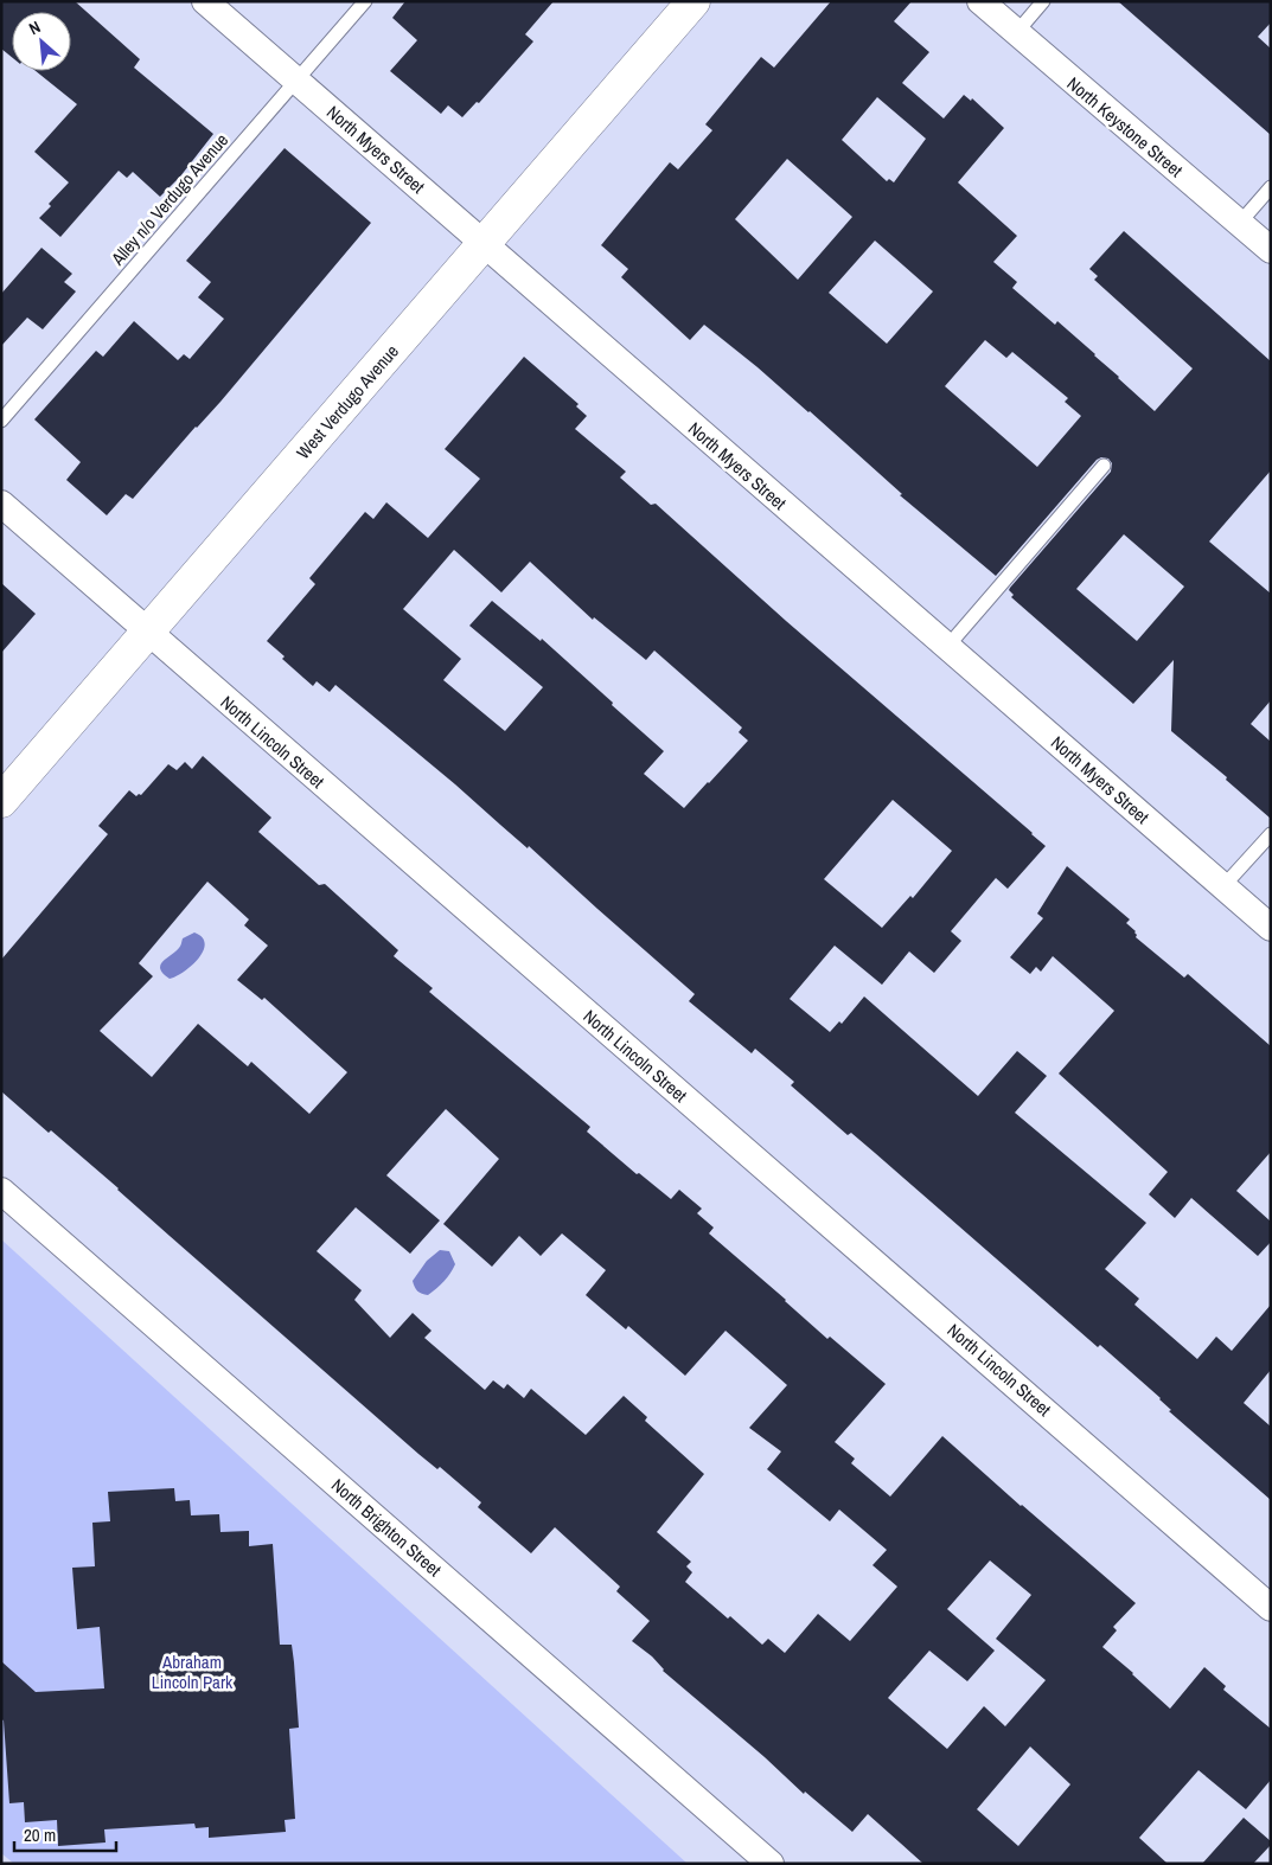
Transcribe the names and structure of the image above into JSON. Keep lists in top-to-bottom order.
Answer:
{
  "streets": {
    "main road": ["West Verdugo Avenue"],
    "street": [
      "North Keystone Street",
      "North Myers Street",
      "North Lincoln Street",
      "North Brighton Street"
    ],
    "lane": ["Alley n/o Verdugo Avenue"]
  },
  "crossings": [
    ["North Myers Street", "Alley n/o Verdugo Avenue"],
    ["North Myers Street", "West Verdugo Avenue"],
    ["West Verdugo Avenue", "North Lincoln Street"]
  ],
  "parks": ["Abraham Lincoln Park"],
  "scale_bar": "20 m",
  "north": "top left"
}
